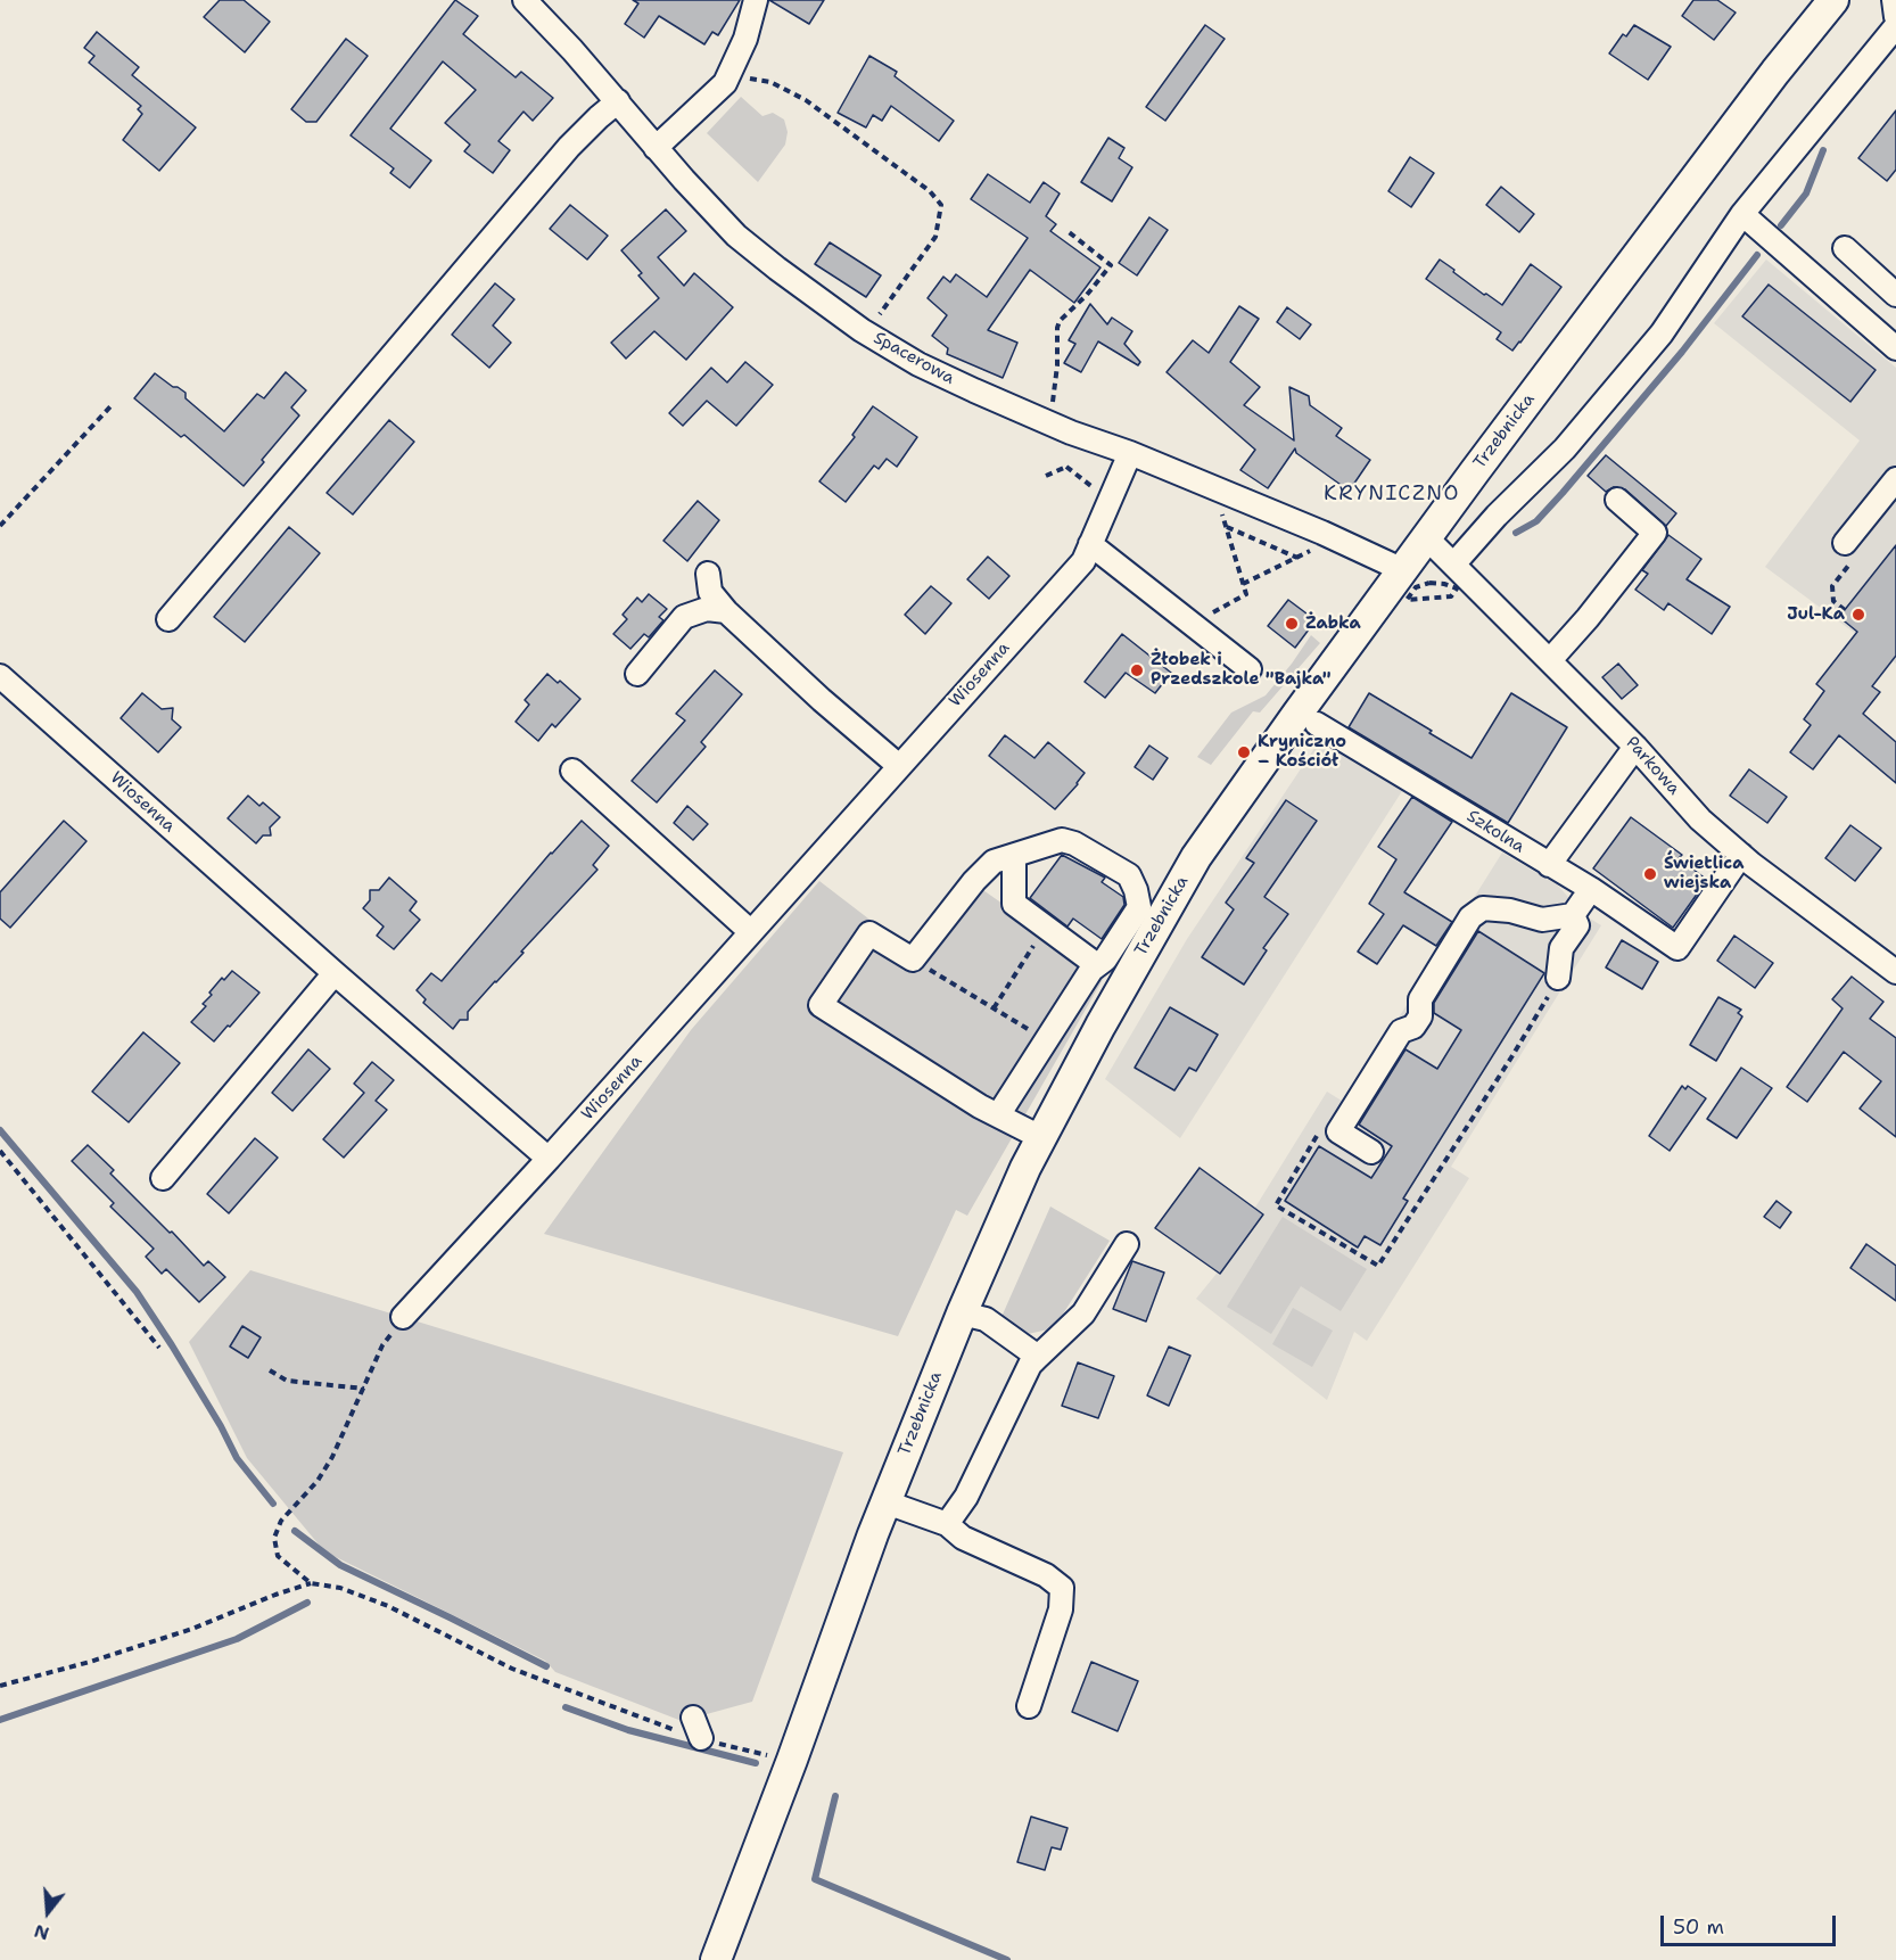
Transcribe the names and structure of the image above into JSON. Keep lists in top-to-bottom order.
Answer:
{
  "streets": {
    "main road": ["Trzebnicka"],
    "street": [
      "Spacerowa",
      "Wiosenna",
      "Parkowa",
      "Szkolna"
    ]
  },
  "crossings": [
    ["Spacerowa", "Trzebnicka"],
    ["Spacerowa", "Wiosenna"],
    ["Trzebnicka", "Parkowa"],
    ["Parkowa", "Szkolna"]
  ],
  "districts": ["KRYNICZNO"],
  "places": [
    "Jul-Ka",
    "Żabka",
    "Żłobek i Przedszkole \"Bajka\"",
    "Kryniczno – Kościół",
    "Świetlica wiejska"
  ],
  "scale_bar": "50 m",
  "north": "bottom"
}
